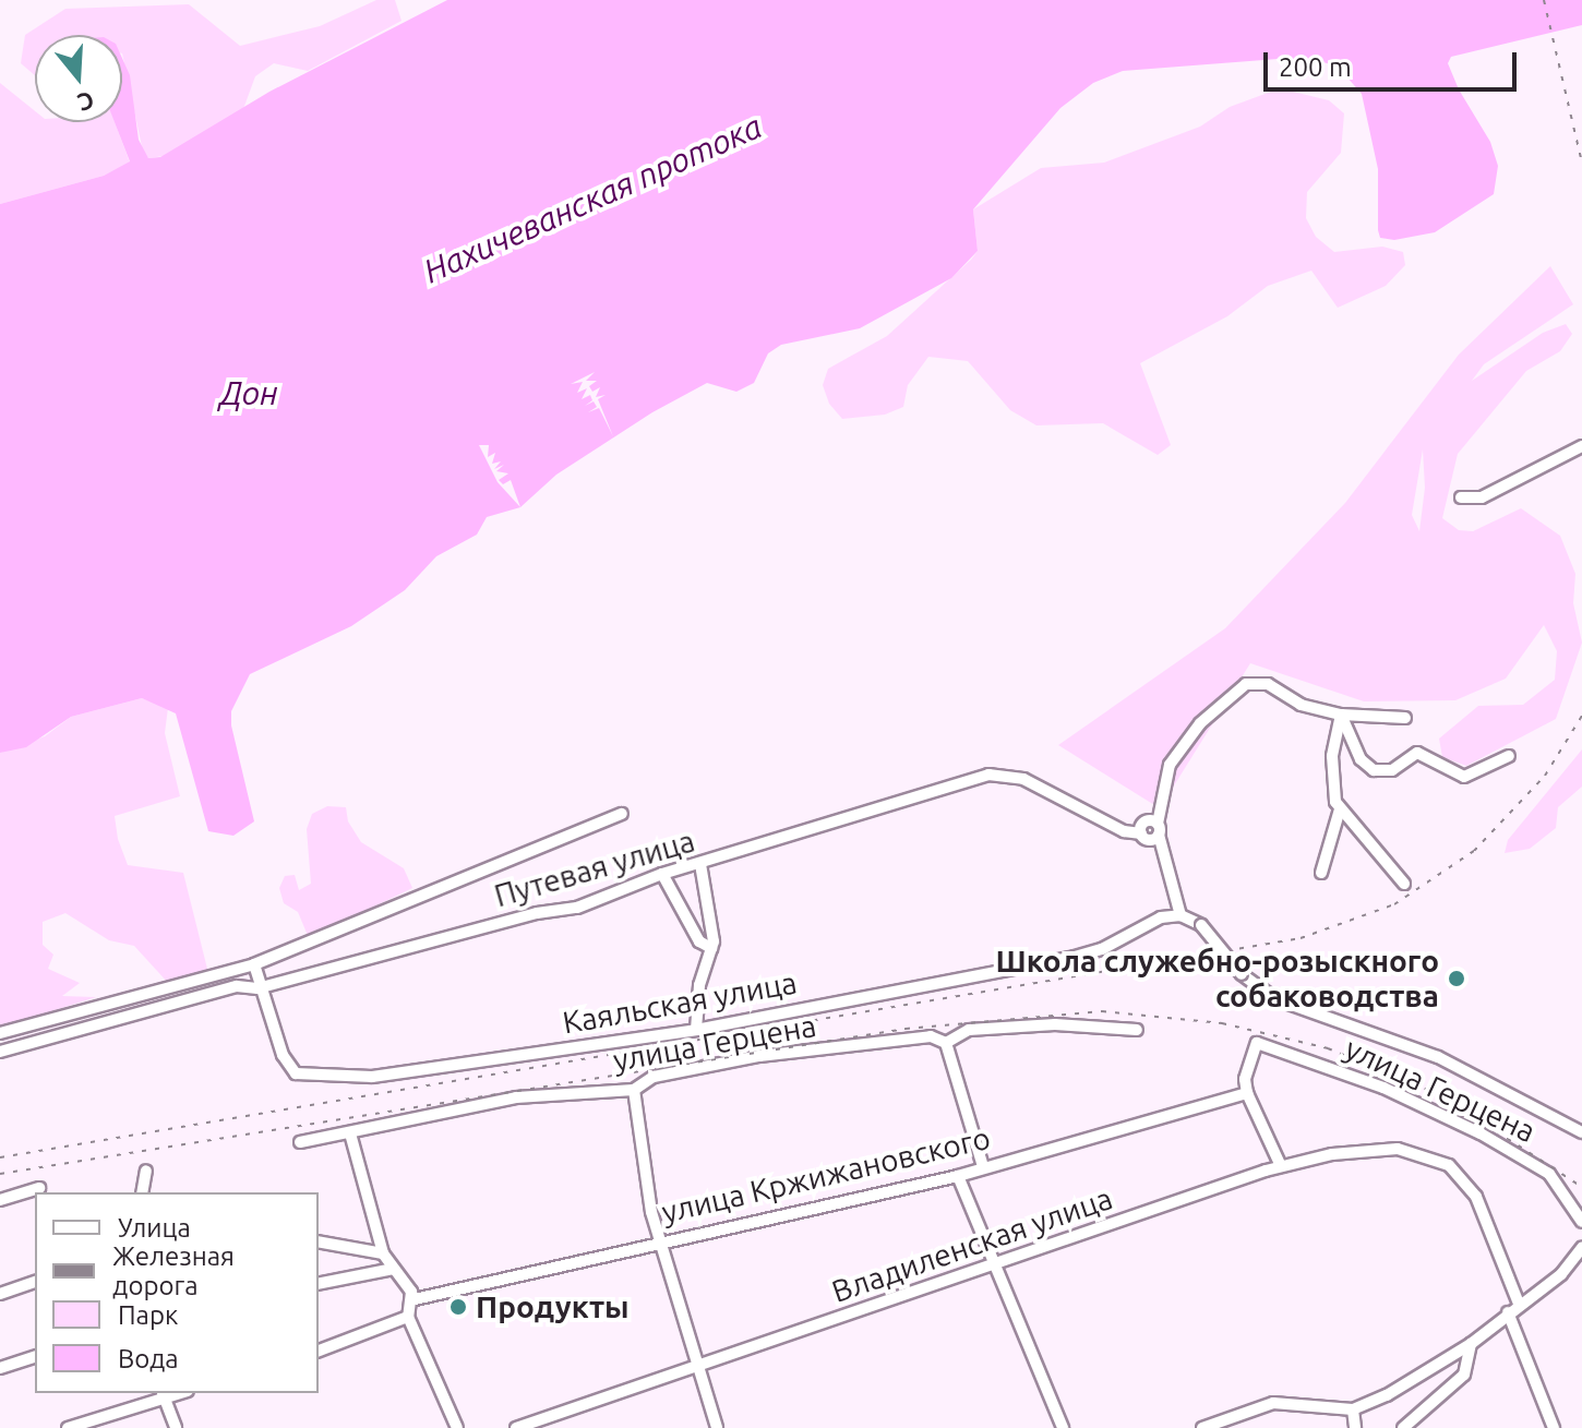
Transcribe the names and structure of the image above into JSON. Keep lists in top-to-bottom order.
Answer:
{
  "streets": {
    "street": [
      "Путевая улица",
      "Каяльская улица",
      "улица Герцена",
      "улица Кржижановского",
      "Владиленская улица"
    ]
  },
  "crossings": [
    ["Путевая улица", "Каяльская улица"],
    ["Каяльская улица", "улица Герцена"],
    ["улица Герцена", "улица Кржижановского"]
  ],
  "water": ["Нахичеванская протока", "Дон"],
  "places": ["Школа служебно-розыскного собаководства", "Продукты"],
  "legend": [
    "Улица",
    "Железная дорога",
    "Парк",
    "Вода"
  ],
  "scale_bar": "200 m",
  "north": "bottom"
}
